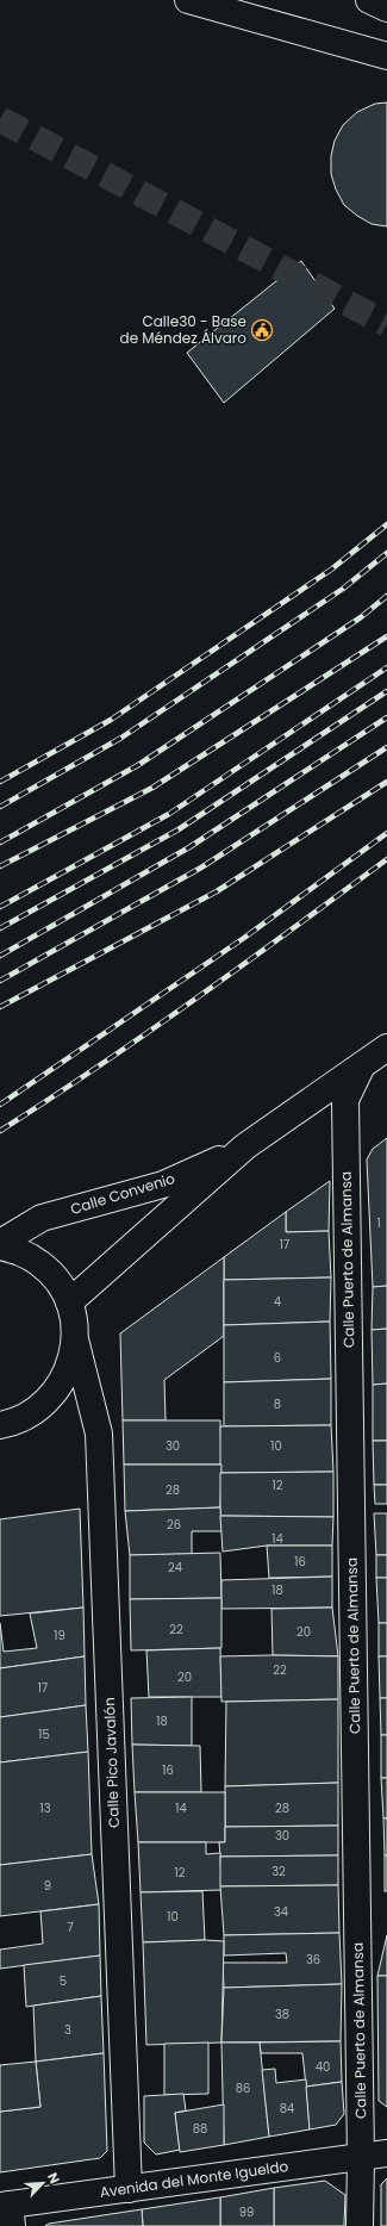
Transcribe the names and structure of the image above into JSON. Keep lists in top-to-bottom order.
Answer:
{
  "streets": {
    "main road": [
      "Calle Convenio",
      "Calle Puerto de Almansa",
      "Calle Pico Javalón",
      "Avenida del Monte Igueldo"
    ]
  },
  "crossings": [
    ["Calle Convenio", "Calle Puerto de Almansa"],
    ["Calle Puerto de Almansa", "Avenida del Monte Igueldo"],
    ["Calle Pico Javalón", "Avenida del Monte Igueldo"]
  ],
  "places": {
    "public building": ["Calle30 - Base de Méndez Álvaro"]
  },
  "house_numbers": [
    "1",
    "17",
    "4",
    "6",
    "8",
    "30",
    "10",
    "12",
    "28",
    "26",
    "14",
    "16",
    "24",
    "18",
    "22",
    "20",
    "19",
    "22",
    "20",
    "17",
    "18",
    "15",
    "16",
    "13",
    "14",
    "28",
    "30",
    "32",
    "12",
    "9",
    "34",
    "10",
    "7",
    "36",
    "5",
    "38",
    "3",
    "40",
    "86",
    "84",
    "88",
    "99"
  ],
  "north": "top right"
}
